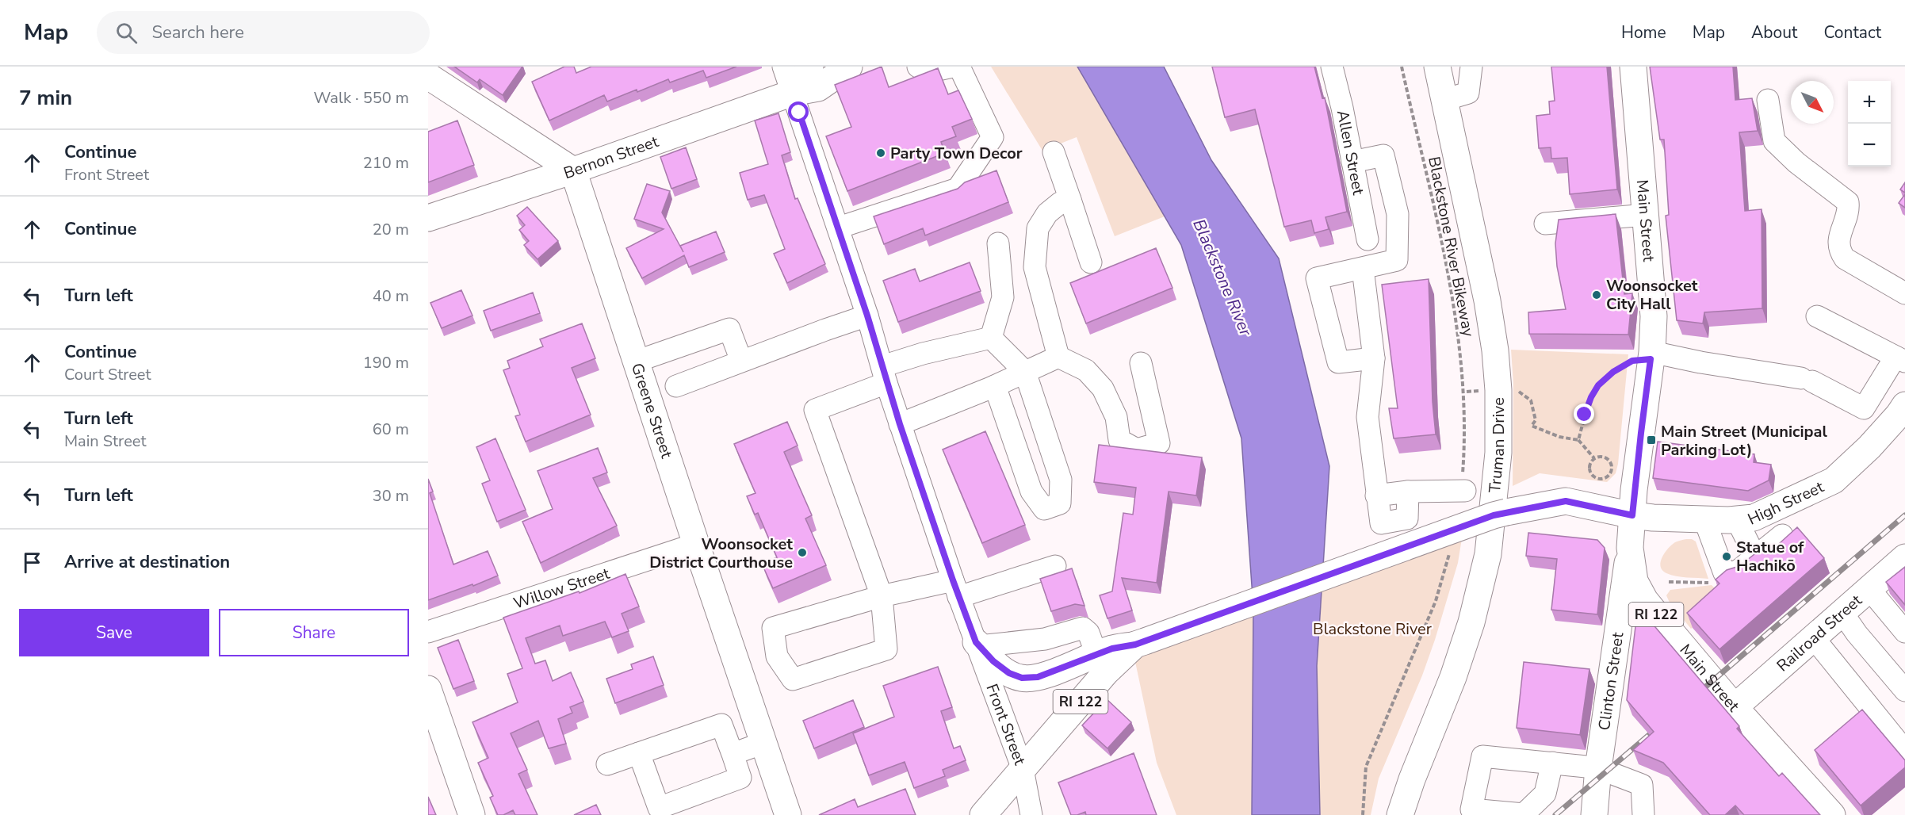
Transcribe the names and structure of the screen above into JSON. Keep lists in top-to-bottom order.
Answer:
{
  "streets": {
    "main road": [
      "Bernon Street",
      "Main Street",
      "Greene Street",
      "Truman Drive",
      "High Street",
      "RI 122",
      "Railroad Street",
      "Clinton Street"
    ],
    "street": ["Allen Street", "Willow Street", "Front Street"],
    "path": ["Blackstone River Bikeway"]
  },
  "crossings": [
    ["Bernon Street", "Greene Street"],
    ["Bernon Street", "Front Street"],
    ["Main Street", "High Street"],
    ["Main Street", "RI 122"],
    ["Main Street", "Railroad Street"],
    ["Main Street", "Clinton Street"],
    ["Greene Street", "Willow Street"],
    ["High Street", "RI 122"],
    ["RI 122", "Front Street"]
  ],
  "water": ["Blackstone River"],
  "parks": ["Blackstone River"],
  "places": {
    "other": [
      "Party Town Decor",
      "Woonsocket City Hall",
      "Woonsocket District Courthouse",
      "Statue of Hachikō"
    ],
    "transit": ["Main Street (Municipal Parking Lot)"]
  },
  "north": "bottom right",
  "page": {
    "header": "Map",
    "search": "Search here",
    "nav": [
      "Home",
      "Map",
      "About",
      "Contact"
    ],
    "heading": ["7 min", "Walk · 550 m"],
    "map_buttons": ["+", "−"],
    "list": [
      ["Continue", "Front Street", "210 m"],
      ["Continue", "20 m"],
      ["Turn left", "40 m"],
      ["Continue", "Court Street", "190 m"],
      ["Turn left", "Main Street", "60 m"],
      ["Turn left", "30 m"],
      "Arrive at destination"
    ],
    "buttons": ["Save", "Share"]
  }
}
